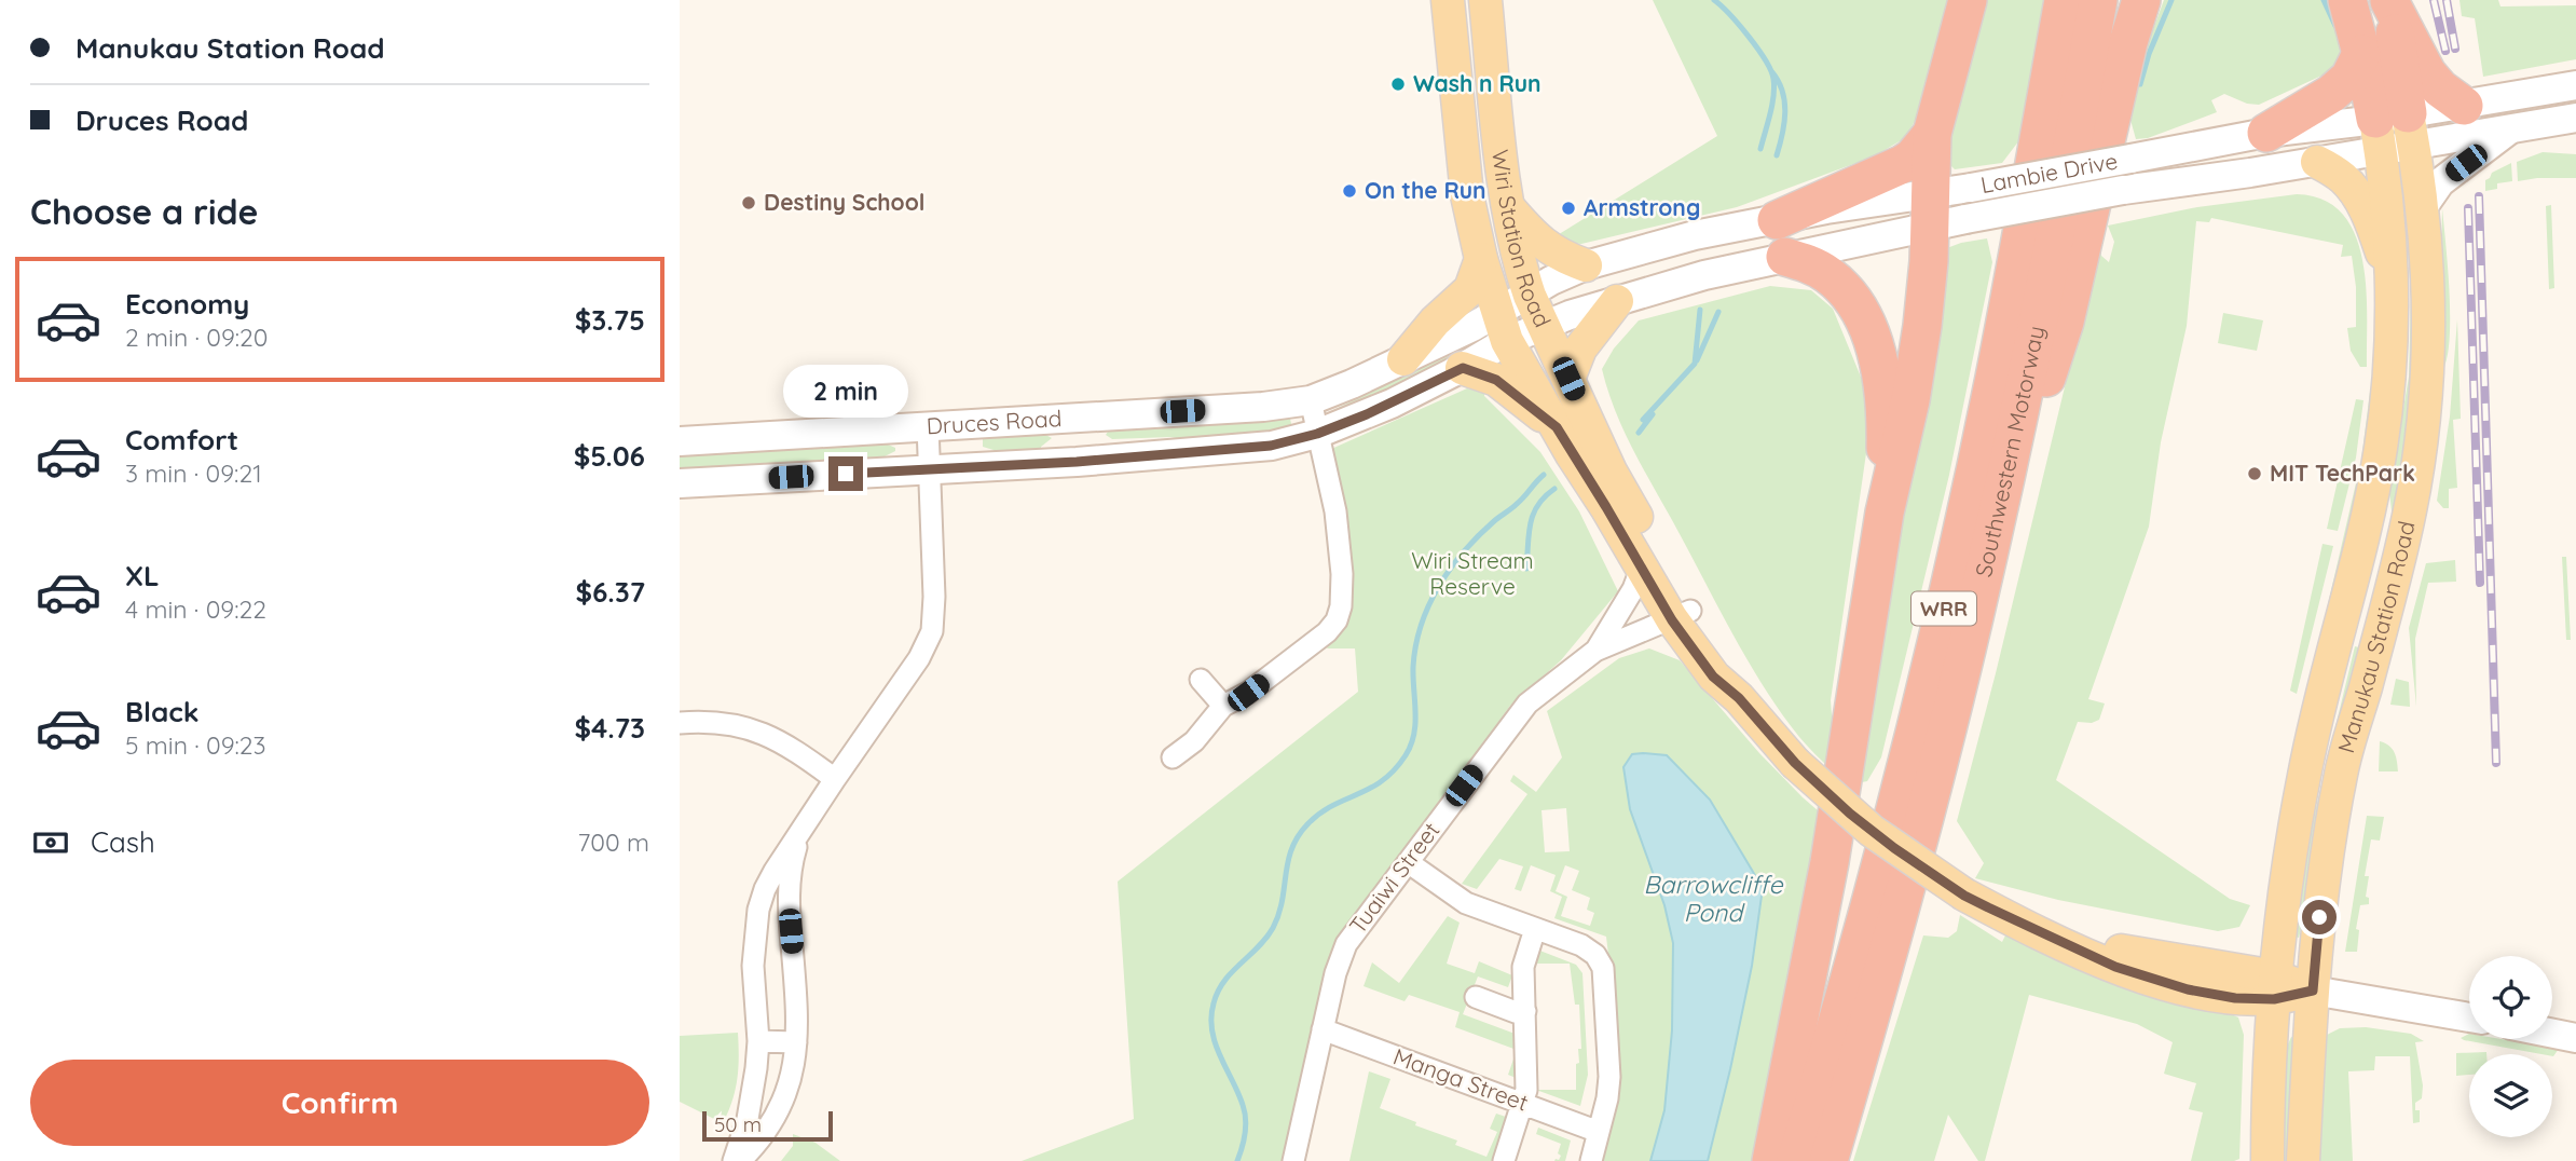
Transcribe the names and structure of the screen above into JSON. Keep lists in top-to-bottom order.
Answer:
{
  "streets": {
    "highway": ["Southwestern Motorway", "WRR"],
    "main road": [
      "Lambie Drive",
      "Wiri Station Road",
      "Druces Road",
      "Manukau Station Road"
    ],
    "street": ["Tuaiwi Street", "Manga Street"]
  },
  "crossings": [
    ["Lambie Drive", "Wiri Station Road"],
    ["Lambie Drive", "Druces Road"],
    ["Lambie Drive", "Manukau Station Road"],
    ["Wiri Station Road", "Druces Road"],
    ["Wiri Station Road", "Manukau Station Road"],
    ["Wiri Station Road", "Tuaiwi Street"],
    ["Tuaiwi Street", "Manga Street"]
  ],
  "water": ["Barrowcliffe Pond"],
  "parks": ["Wiri Stream Reserve"],
  "places": [
    "Wash n Run",
    "On the Run",
    "Destiny School",
    "Armstrong",
    "MIT TechPark"
  ],
  "scale_bar": "50 m",
  "page": {
    "banner": ["Manukau Station Road", "Druces Road"],
    "heading": "Choose a ride",
    "list": [
      {
        "name": "Economy",
        "note": "2 min · 09:20",
        "value": "$3.75"
      },
      {
        "name": "Comfort",
        "note": "3 min · 09:21",
        "value": "$5.06"
      },
      {
        "name": "XL",
        "note": "4 min · 09:22",
        "value": "$6.37"
      },
      {
        "name": "Black",
        "note": "5 min · 09:23",
        "value": "$4.73"
      }
    ],
    "bubble": "2 min",
    "pay": ["Cash", "700 m"],
    "buttons": "Confirm",
    "scale": "50 m"
  }
}
